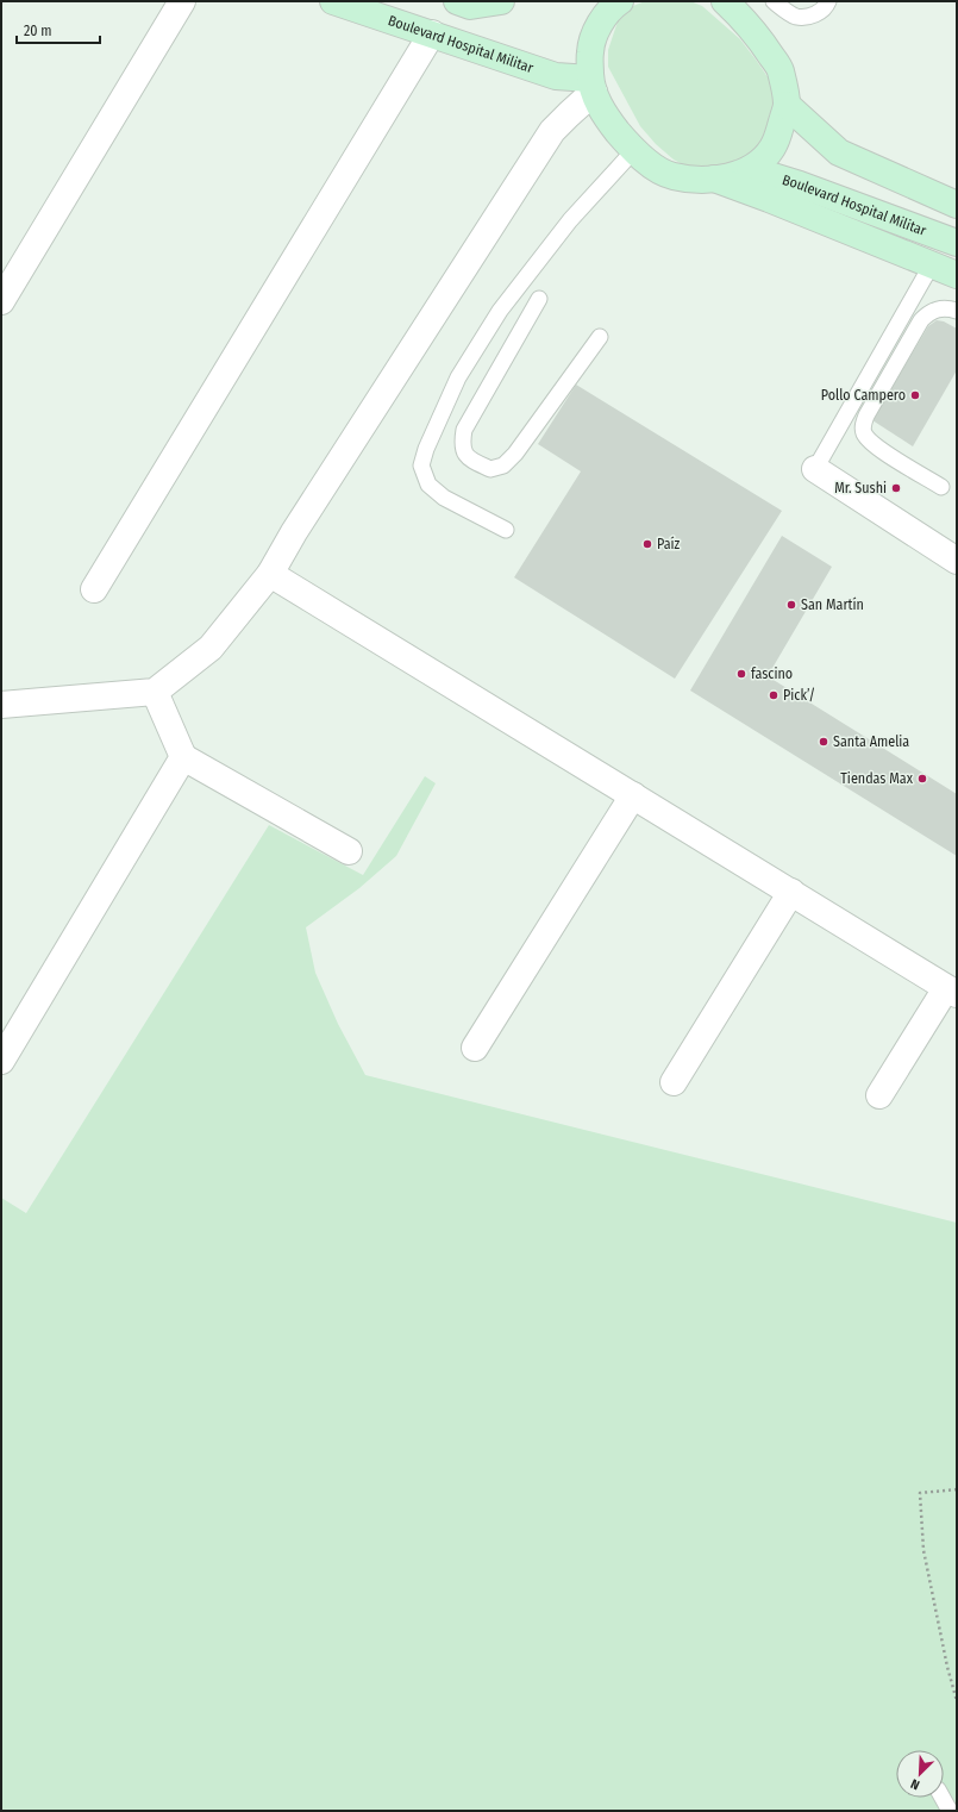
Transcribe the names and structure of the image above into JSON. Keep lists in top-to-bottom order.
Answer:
{
  "streets": {
    "main road": ["Boulevard Hospital Militar"]
  },
  "places": [
    "Pollo Campero",
    "Mr. Sushi",
    "Paíz",
    "San Martín",
    "fascino",
    "Pick’/",
    "Santa Amelia",
    "Tiendas Max"
  ],
  "scale_bar": "20 m",
  "north": "bottom left"
}
